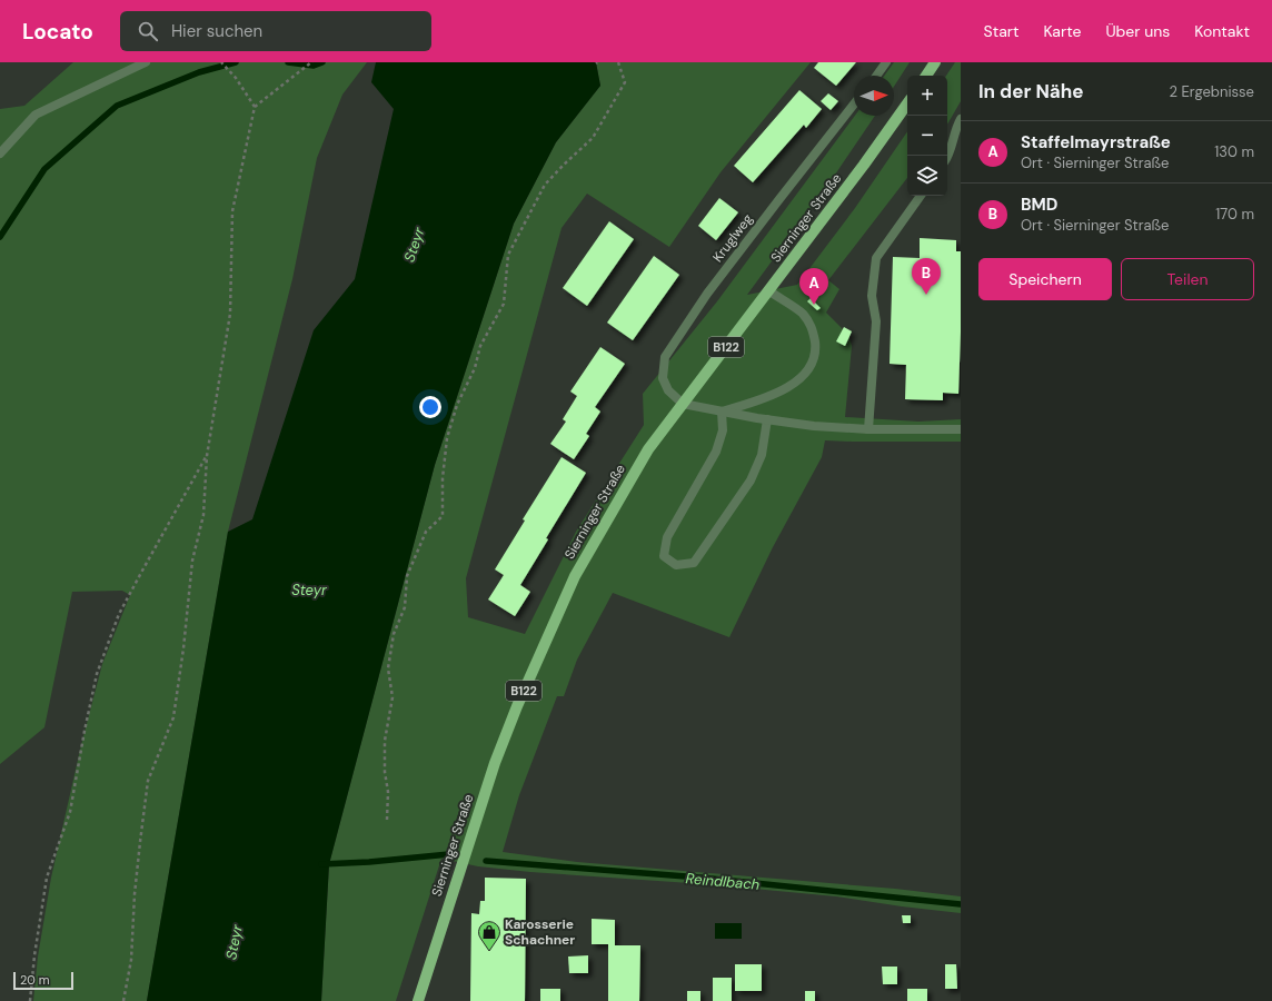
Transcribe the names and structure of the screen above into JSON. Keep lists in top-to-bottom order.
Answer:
{
  "streets": {
    "main road": ["Sierninger Straße", "B122"],
    "street": ["Kruglweg"]
  },
  "crossings": [
    ["Sierninger Straße", "Kruglweg"]
  ],
  "water": ["Steyr", "Reindlbach"],
  "places": {
    "shop": ["Karosserie Schachner"]
  },
  "scale_bar": "20 m",
  "north": "right",
  "page": {
    "header": "Locato",
    "search": "Hier suchen",
    "nav": [
      "Start",
      "Karte",
      "Über uns",
      "Kontakt"
    ],
    "heading": ["In der Nähe", "2 Ergebnisse"],
    "map_buttons": ["+", "−"],
    "list": [
      {
        "mark": "A",
        "name": "Staffelmayrstraße",
        "note": "Ort · Sierninger Straße",
        "value": "130 m"
      },
      {
        "mark": "B",
        "name": "BMD",
        "note": "Ort · Sierninger Straße",
        "value": "170 m"
      }
    ],
    "buttons": ["Speichern", "Teilen"],
    "pins": ["B", "A"],
    "scale": "20 m"
  }
}
